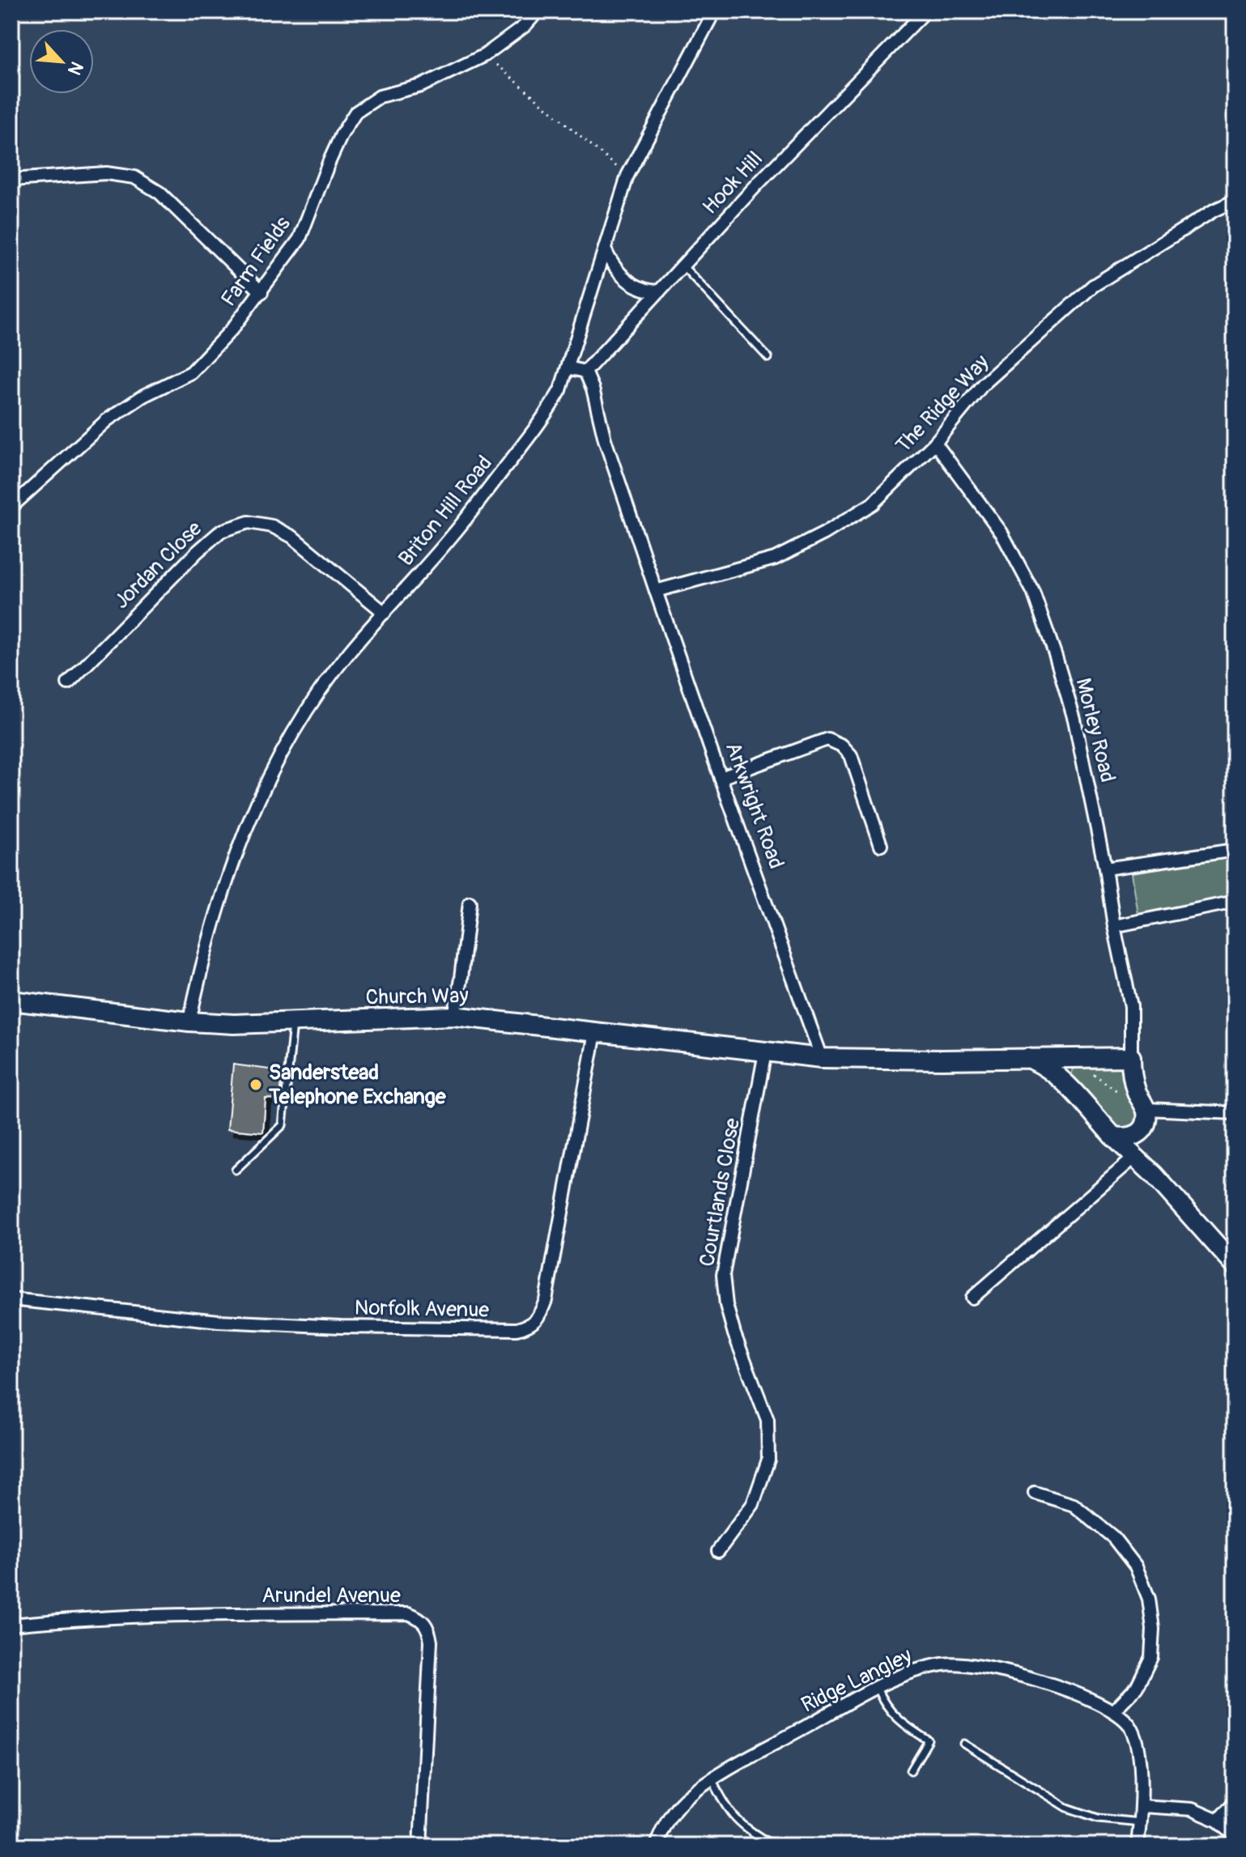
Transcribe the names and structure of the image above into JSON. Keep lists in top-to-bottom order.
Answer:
{
  "streets": {
    "street": [
      "Hook Hill",
      "Farm Fields",
      "The Ridge Way",
      "Briton Hill Road",
      "Jordan Close",
      "Morley Road",
      "Arkwright Road",
      "Church Way",
      "Courtlands Close",
      "Norfolk Avenue",
      "Arundel Avenue",
      "Ridge Langley"
    ]
  },
  "crossings": [
    ["Hook Hill", "Arkwright Road"],
    ["The Ridge Way", "Morley Road"],
    ["The Ridge Way", "Arkwright Road"],
    ["Briton Hill Road", "Jordan Close"],
    ["Briton Hill Road", "Church Way"],
    ["Arkwright Road", "Church Way"],
    ["Church Way", "Courtlands Close"],
    ["Church Way", "Norfolk Avenue"]
  ],
  "places": ["Sanderstead Telephone Exchange"],
  "north": "bottom right"
}
